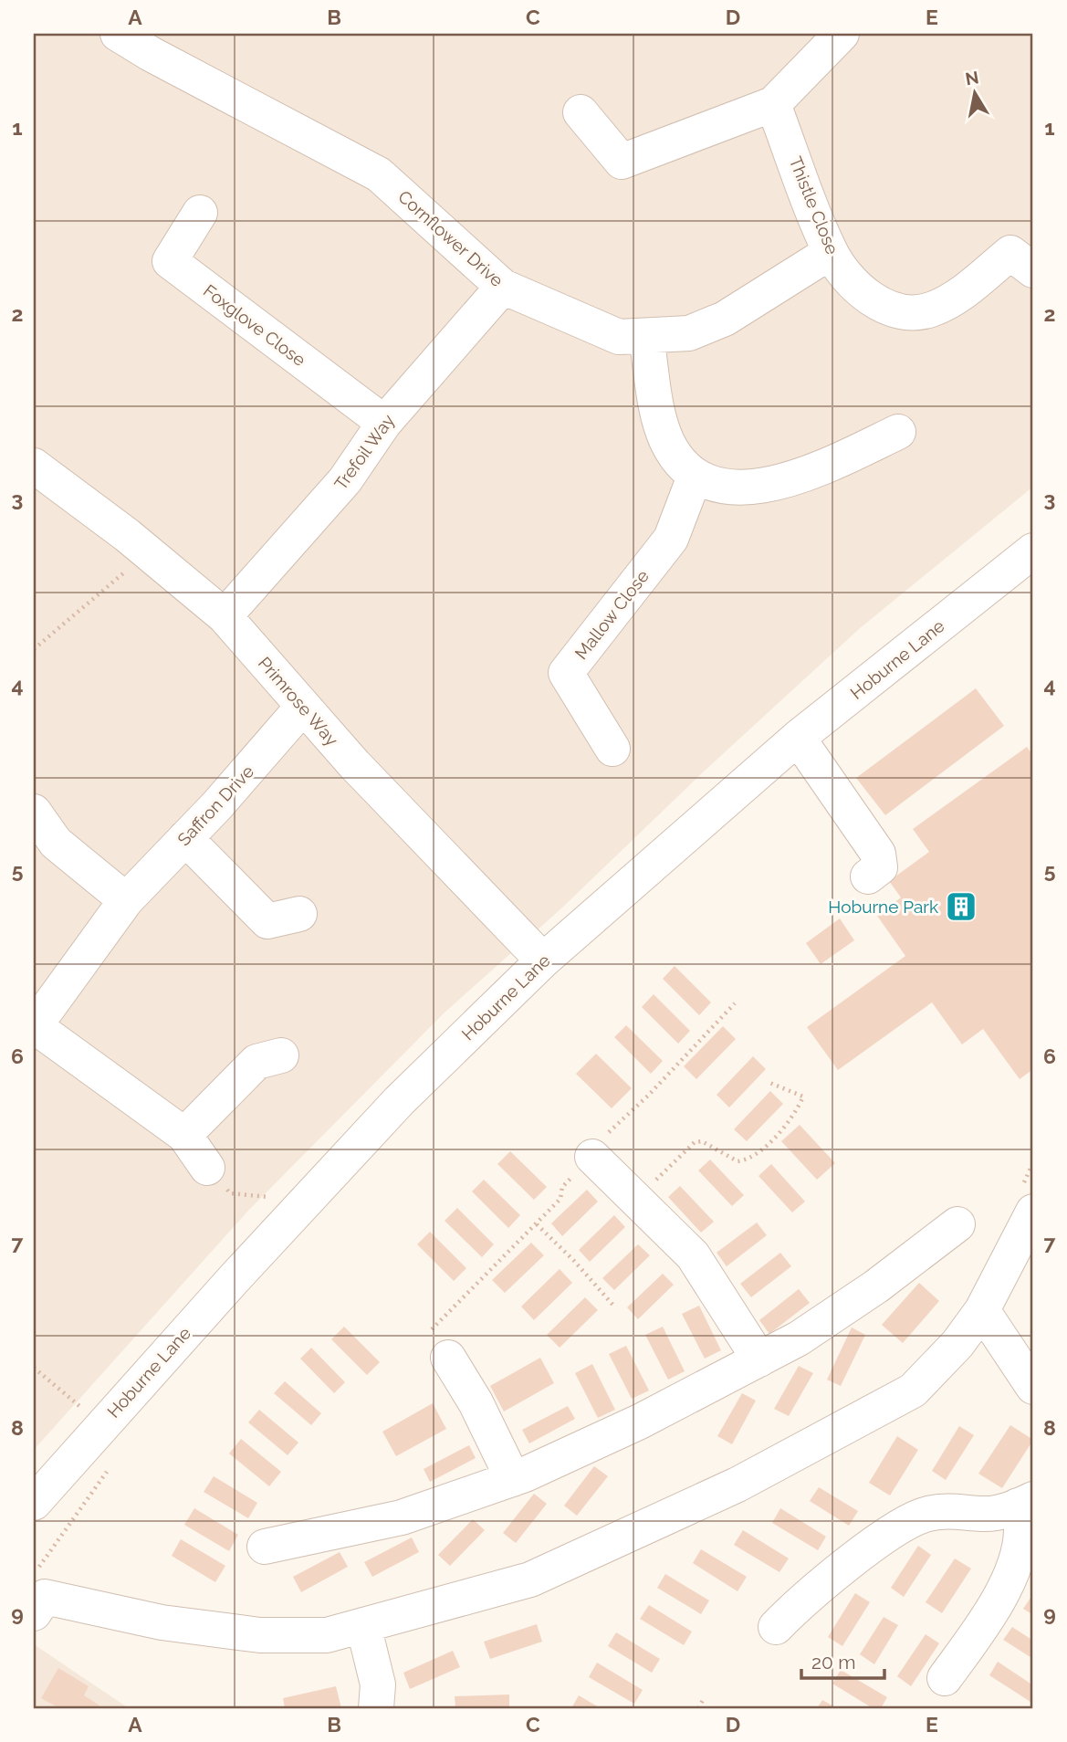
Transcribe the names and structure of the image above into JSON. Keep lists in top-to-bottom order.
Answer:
{
  "streets": {
    "street": [
      "Thistle Close",
      "Cornflower Drive",
      "Foxglove Close",
      "Trefoil Way",
      "Mallow Close",
      "Hoburne Lane",
      "Primrose Way",
      "Saffron Drive"
    ]
  },
  "crossings": [
    ["Thistle Close", "Cornflower Drive"],
    ["Cornflower Drive", "Trefoil Way"],
    ["Foxglove Close", "Trefoil Way"],
    ["Trefoil Way", "Primrose Way"],
    ["Hoburne Lane", "Primrose Way"],
    ["Primrose Way", "Saffron Drive"]
  ],
  "places": {
    "building": ["Hoburne Park"]
  },
  "scale_bar": "20 m",
  "north": "top",
  "grid": {
    "columns": [
      "A",
      "B",
      "C",
      "D",
      "E"
    ],
    "rows": [
      "1",
      "2",
      "3",
      "4",
      "5",
      "6",
      "7",
      "8",
      "9"
    ]
  }
}
